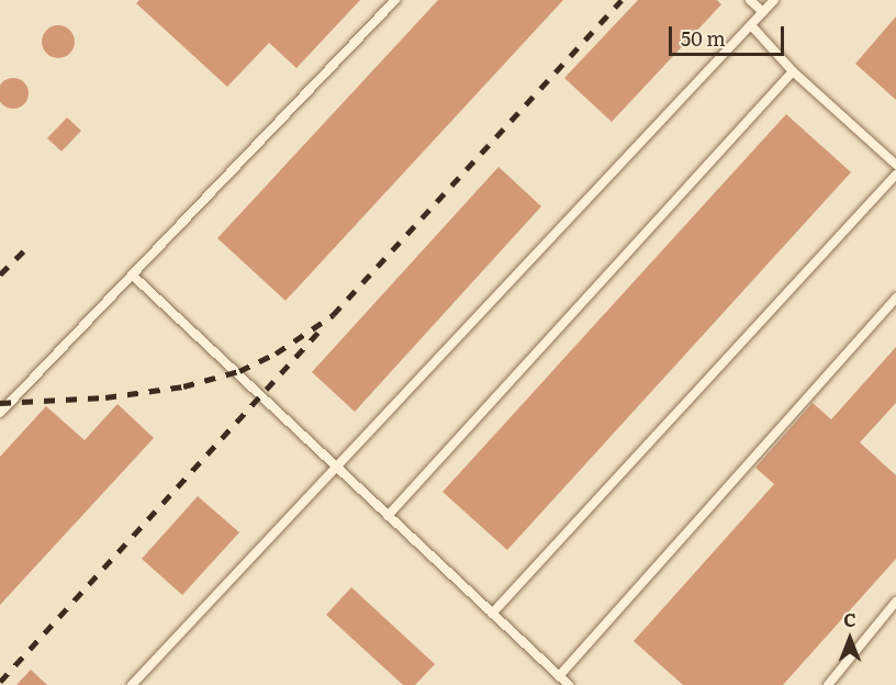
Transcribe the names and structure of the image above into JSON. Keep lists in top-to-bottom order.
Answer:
{
  "scale_bar": "50 m",
  "north": "top"
}
